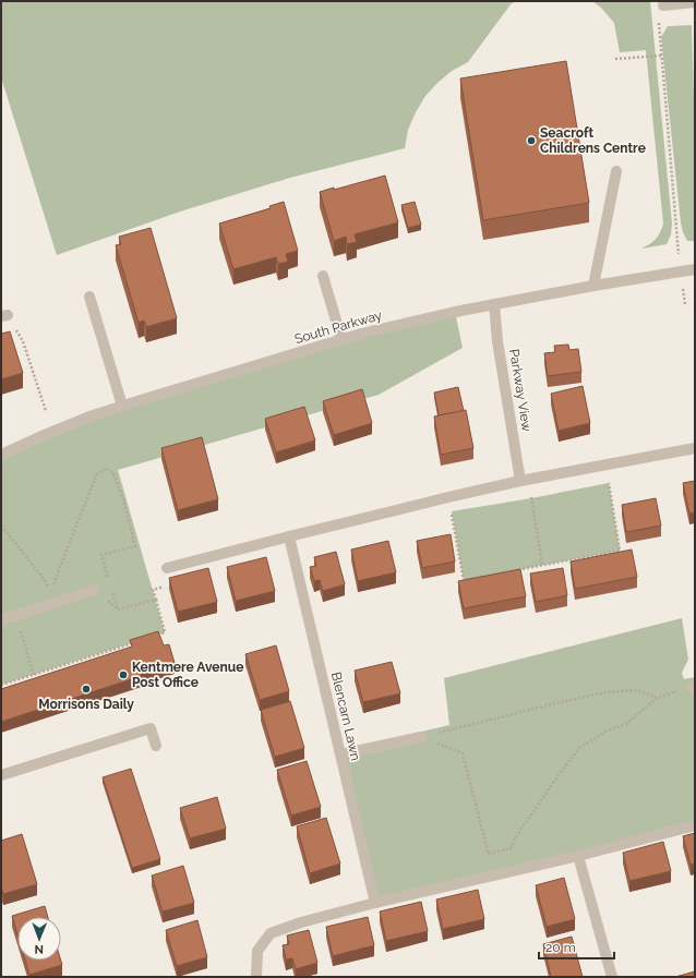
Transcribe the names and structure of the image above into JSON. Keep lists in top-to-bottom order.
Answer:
{
  "streets": {
    "street": ["South Parkway", "Parkway View", "Blencarn Lawn"]
  },
  "crossings": [
    ["South Parkway", "Parkway View"]
  ],
  "places": ["Seacroft Childrens Centre", "Kentmere Avenue Post Office", "Morrisons Daily"],
  "scale_bar": "20 m",
  "north": "bottom"
}
